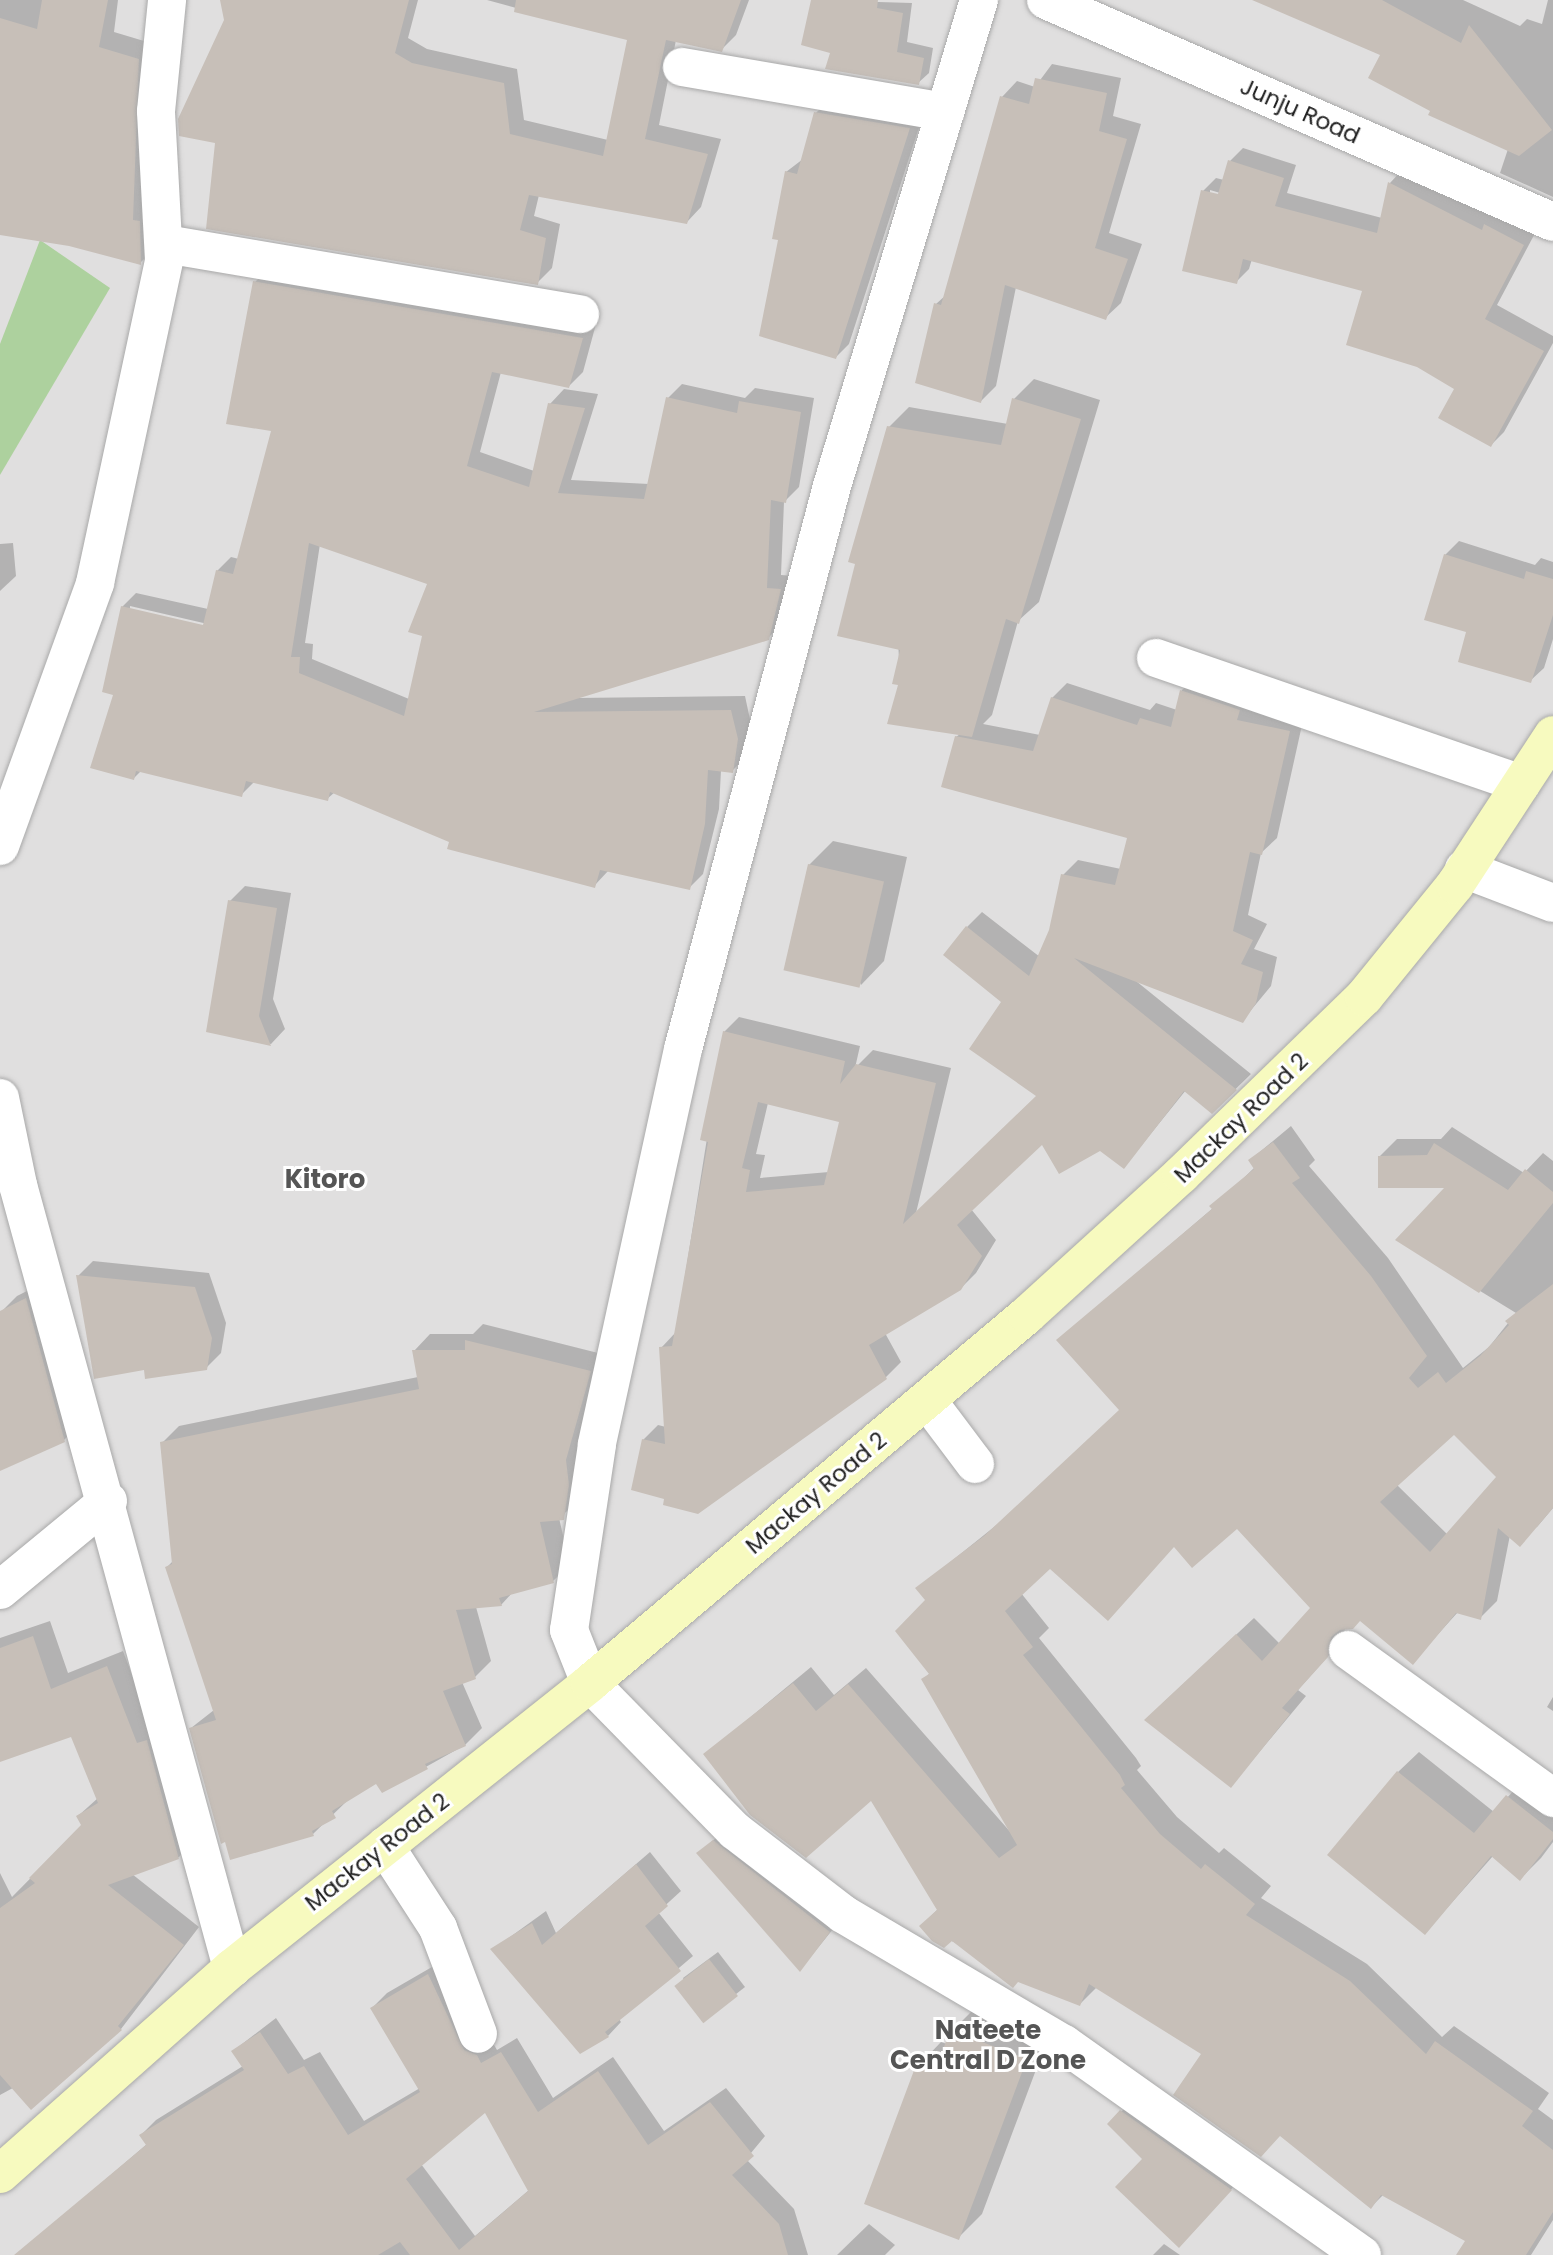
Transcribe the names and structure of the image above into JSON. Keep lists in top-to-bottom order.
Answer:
{
  "streets": {
    "street": ["Junju Road", "Mackay Road 2"]
  },
  "districts": ["Kitoro", "Nateete Central D Zone"]
}
